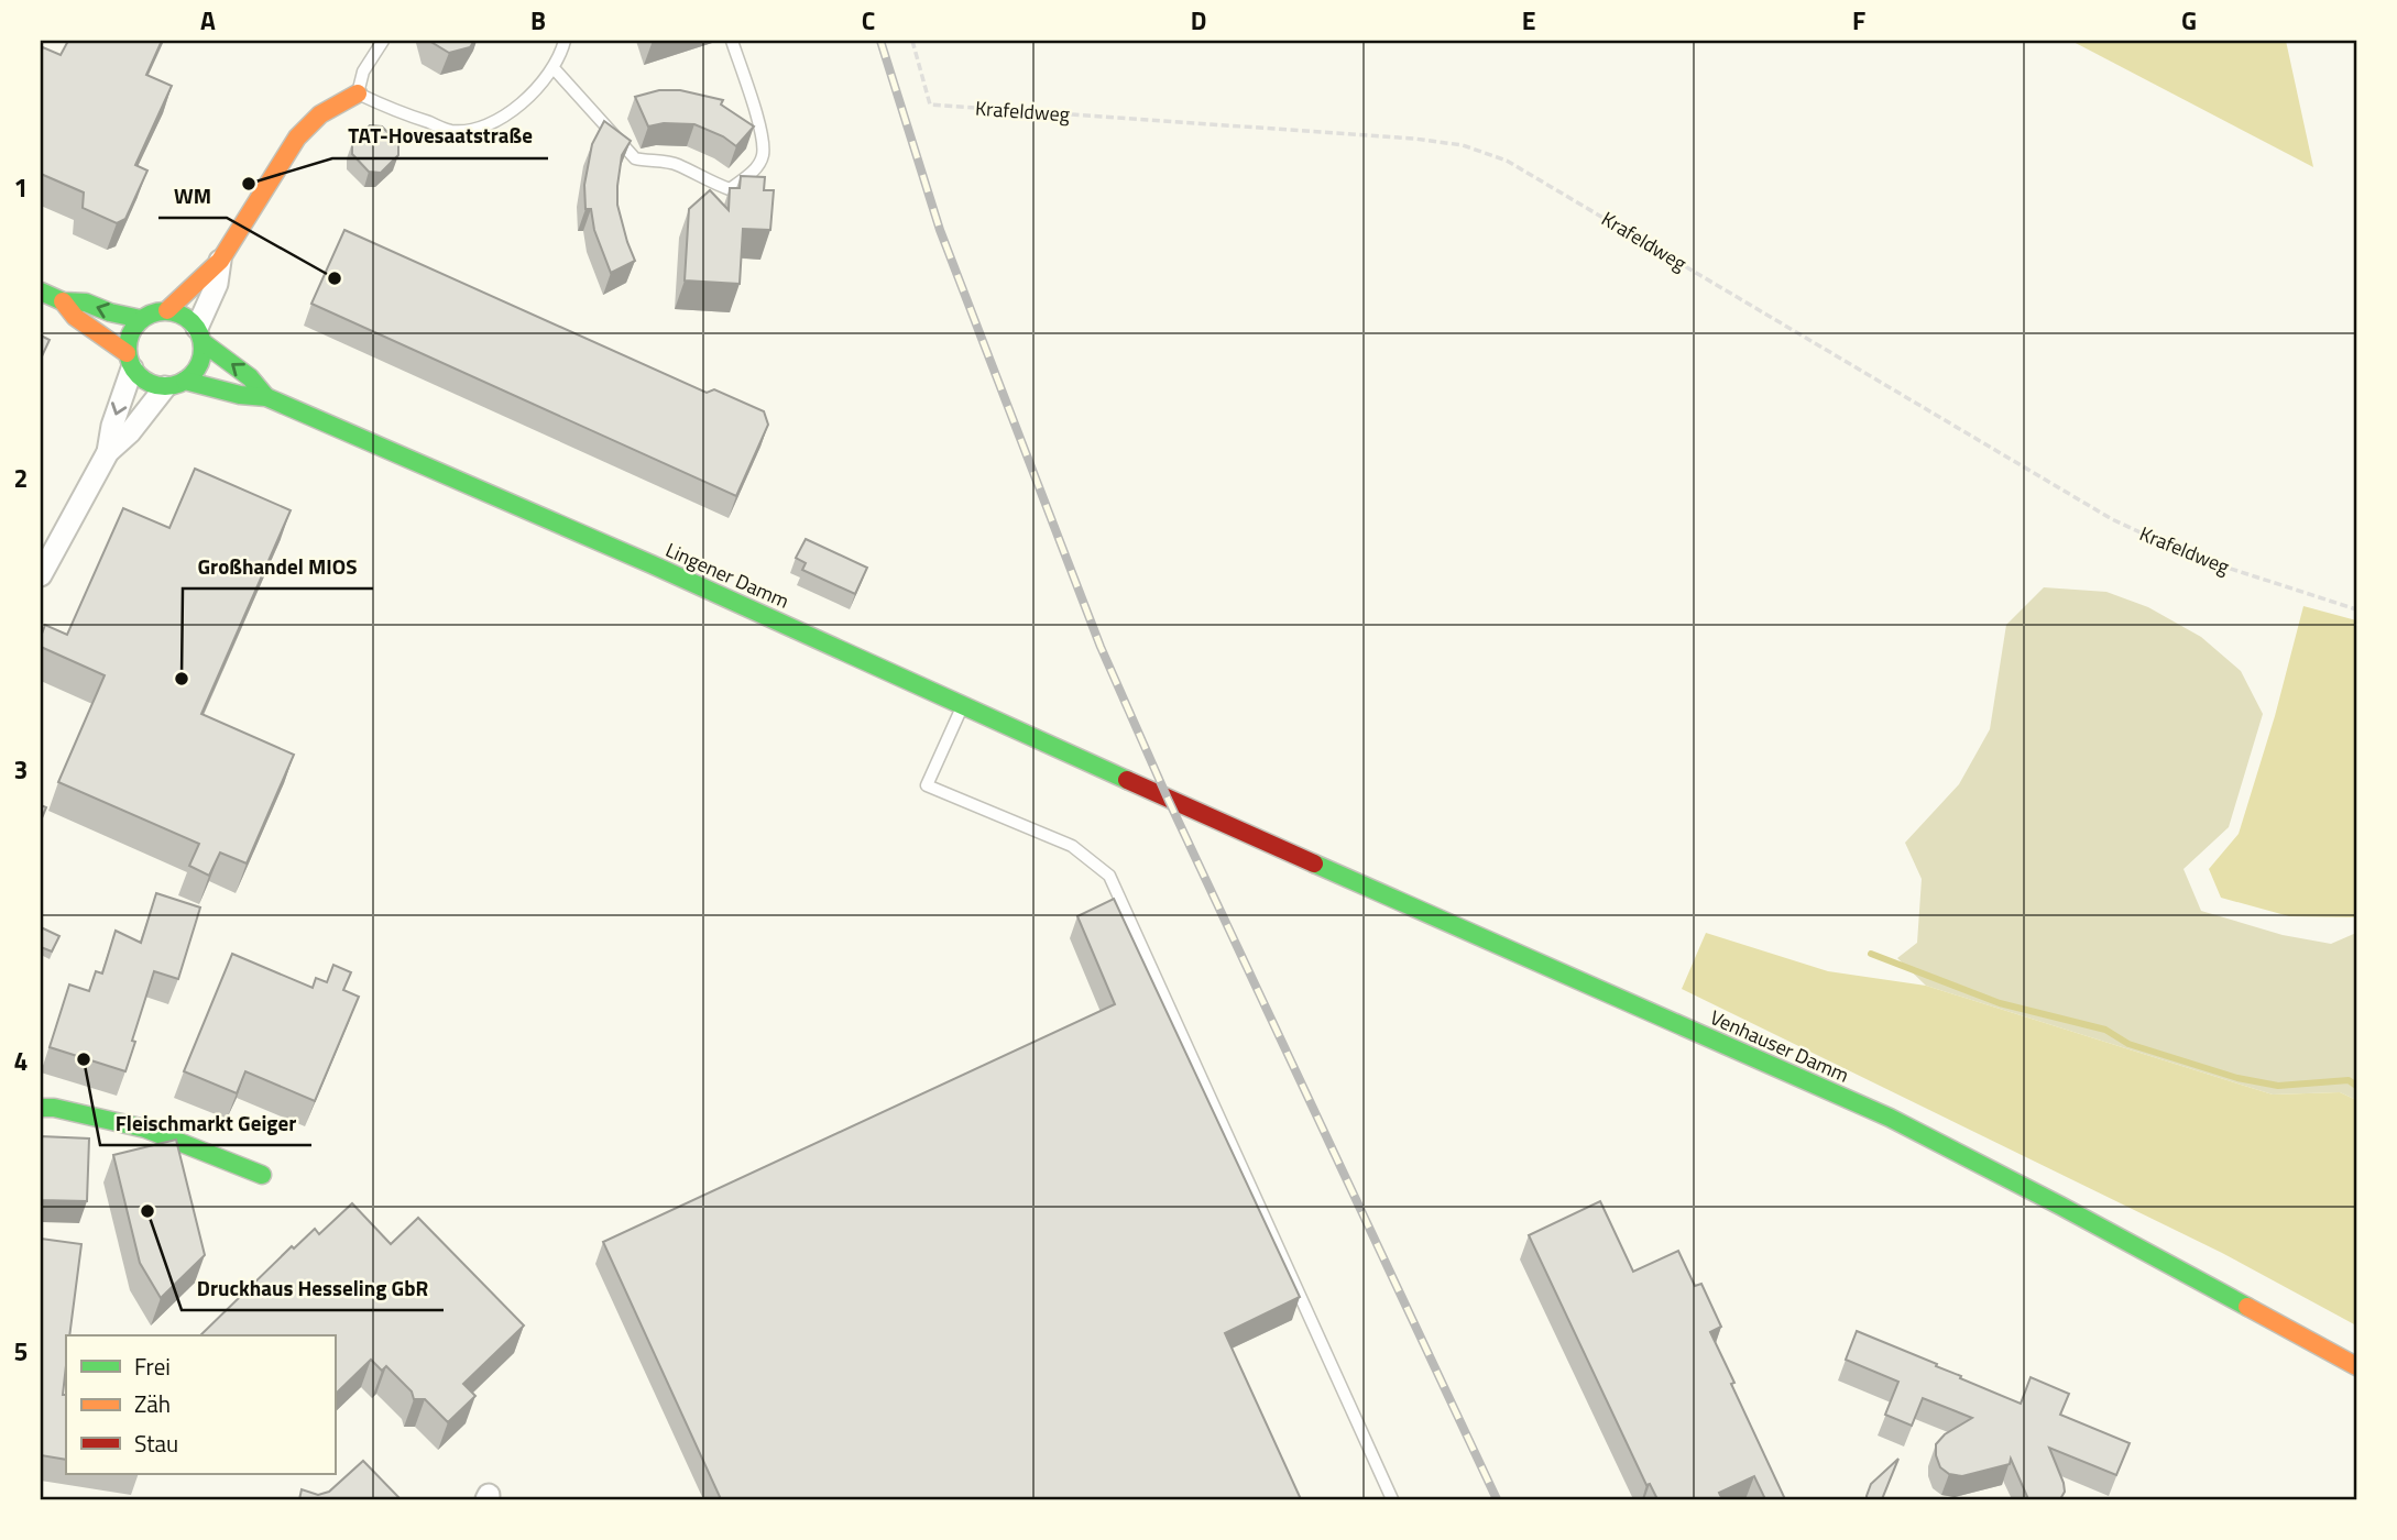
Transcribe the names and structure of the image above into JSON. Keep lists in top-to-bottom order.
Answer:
{
  "streets": {
    "main road": ["Lingener Damm", "Venhauser Damm"],
    "path": ["Krafeldweg"]
  },
  "crossings": [
    ["Lingener Damm", "Venhauser Damm"]
  ],
  "places": [
    "TAT-Hovesaatstraße",
    "WM",
    "Großhandel MIOS",
    "Fleischmarkt Geiger",
    "Druckhaus Hesseling GbR"
  ],
  "legend": ["Frei", "Zäh", "Stau"],
  "grid": {
    "columns": [
      "A",
      "B",
      "C",
      "D",
      "E",
      "F",
      "G"
    ],
    "rows": [
      "1",
      "2",
      "3",
      "4",
      "5"
    ]
  }
}
